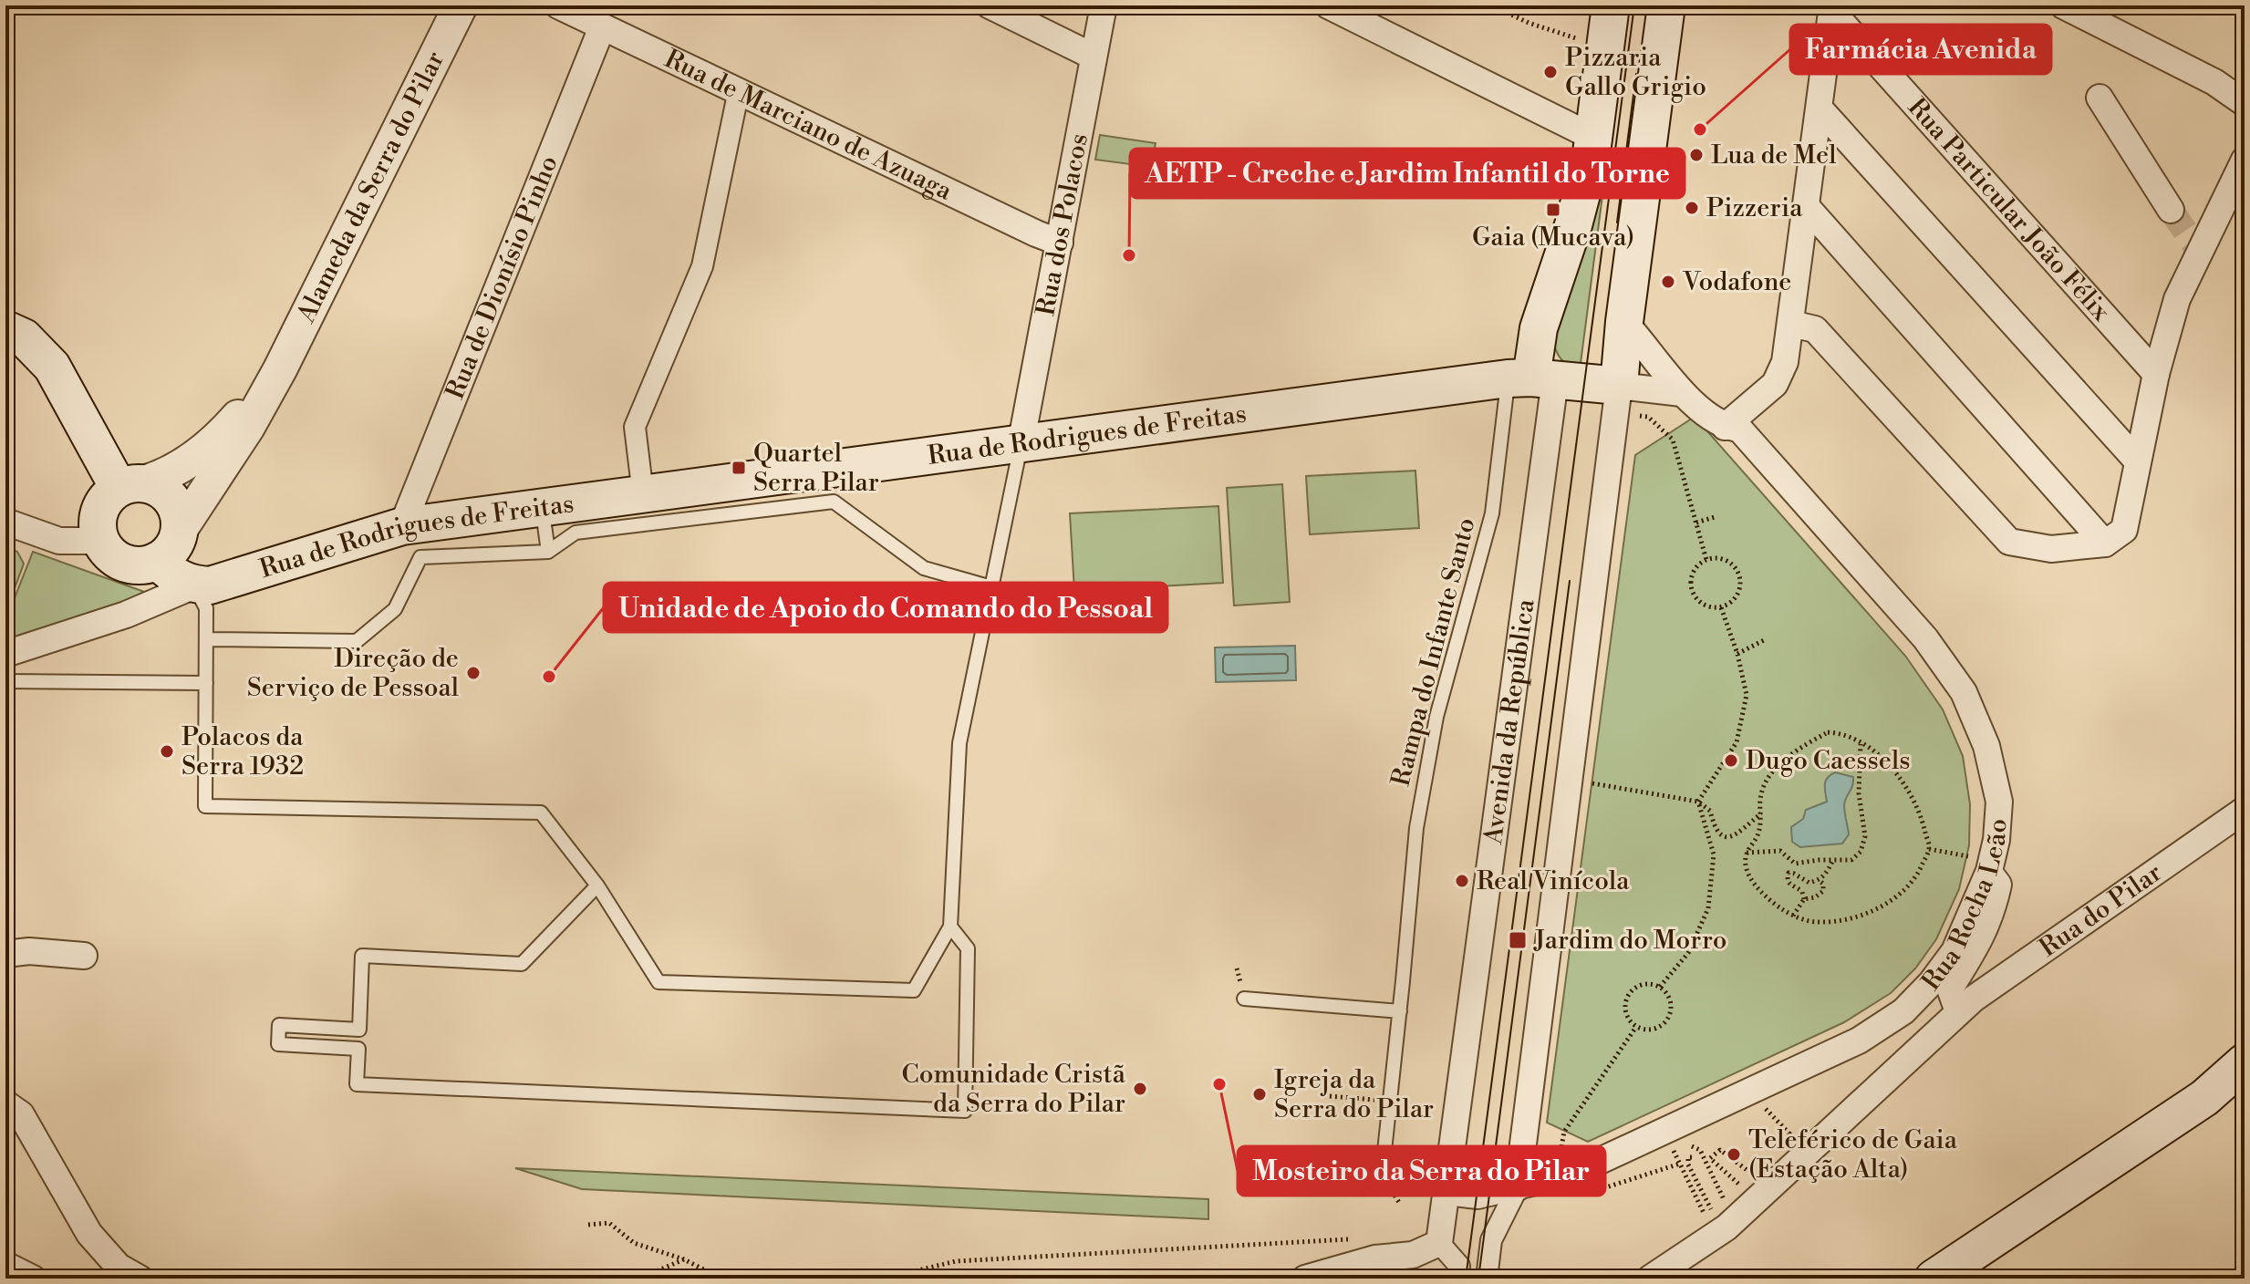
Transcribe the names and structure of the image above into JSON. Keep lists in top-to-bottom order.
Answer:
{
  "streets": {
    "main road": ["Rua de Rodrigues de Freitas", "Avenida da República"],
    "street": [
      "Rua de Marciano de Azuaga",
      "Alameda da Serra do Pilar",
      "Rua Particular João Félix",
      "Rua dos Polacos",
      "Rua de Dionísio Pinho",
      "Rua Rocha Leão",
      "Rua do Pilar"
    ],
    "lane": ["Rampa do Infante Santo"]
  },
  "crossings": [
    ["Rua de Marciano de Azuaga", "Rua dos Polacos"],
    ["Rua de Marciano de Azuaga", "Rua de Dionísio Pinho"],
    ["Rua Particular João Félix", "Rua Rocha Leão"],
    ["Rua dos Polacos", "Rua de Rodrigues de Freitas"],
    ["Rua de Dionísio Pinho", "Rua de Rodrigues de Freitas"],
    ["Rua de Rodrigues de Freitas", "Rampa do Infante Santo"],
    ["Rua de Rodrigues de Freitas", "Avenida da República"],
    ["Rampa do Infante Santo", "Avenida da República"]
  ],
  "places": {
    "other": [
      "Pizzaria Gallo Grigio",
      "Farmácia Avenida",
      "Lua de Mel",
      "Pizzeria",
      "AETP - Creche e Jardim Infantil do Torne",
      "Vodafone",
      "Direção de Serviço de Pessoal",
      "Unidade de Apoio do Comando do Pessoal",
      "Polacos da Serra 1932",
      "Dugo Caessels",
      "Real Vinícola",
      "Mosteiro da Serra do Pilar",
      "Comunidade Cristã da Serra do Pilar",
      "Igreja da Serra do Pilar",
      "Teleférico de Gaia (Estação Alta)"
    ],
    "transit": ["Gaia (Mucava)", "Quartel Serra Pilar", "Jardim do Morro"]
  }
}
